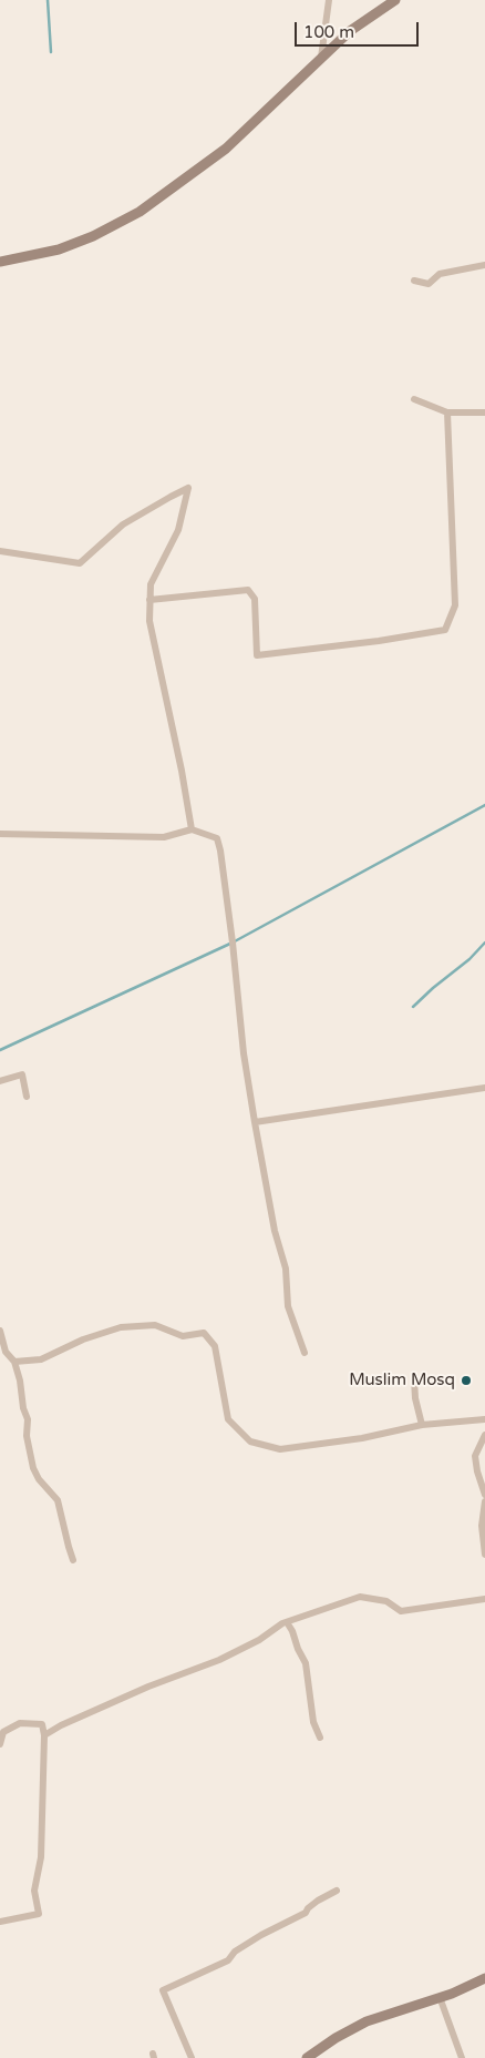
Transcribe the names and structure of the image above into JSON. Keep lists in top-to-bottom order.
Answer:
{
  "places": ["Muslim Mosq"],
  "scale_bar": "100 m"
}
